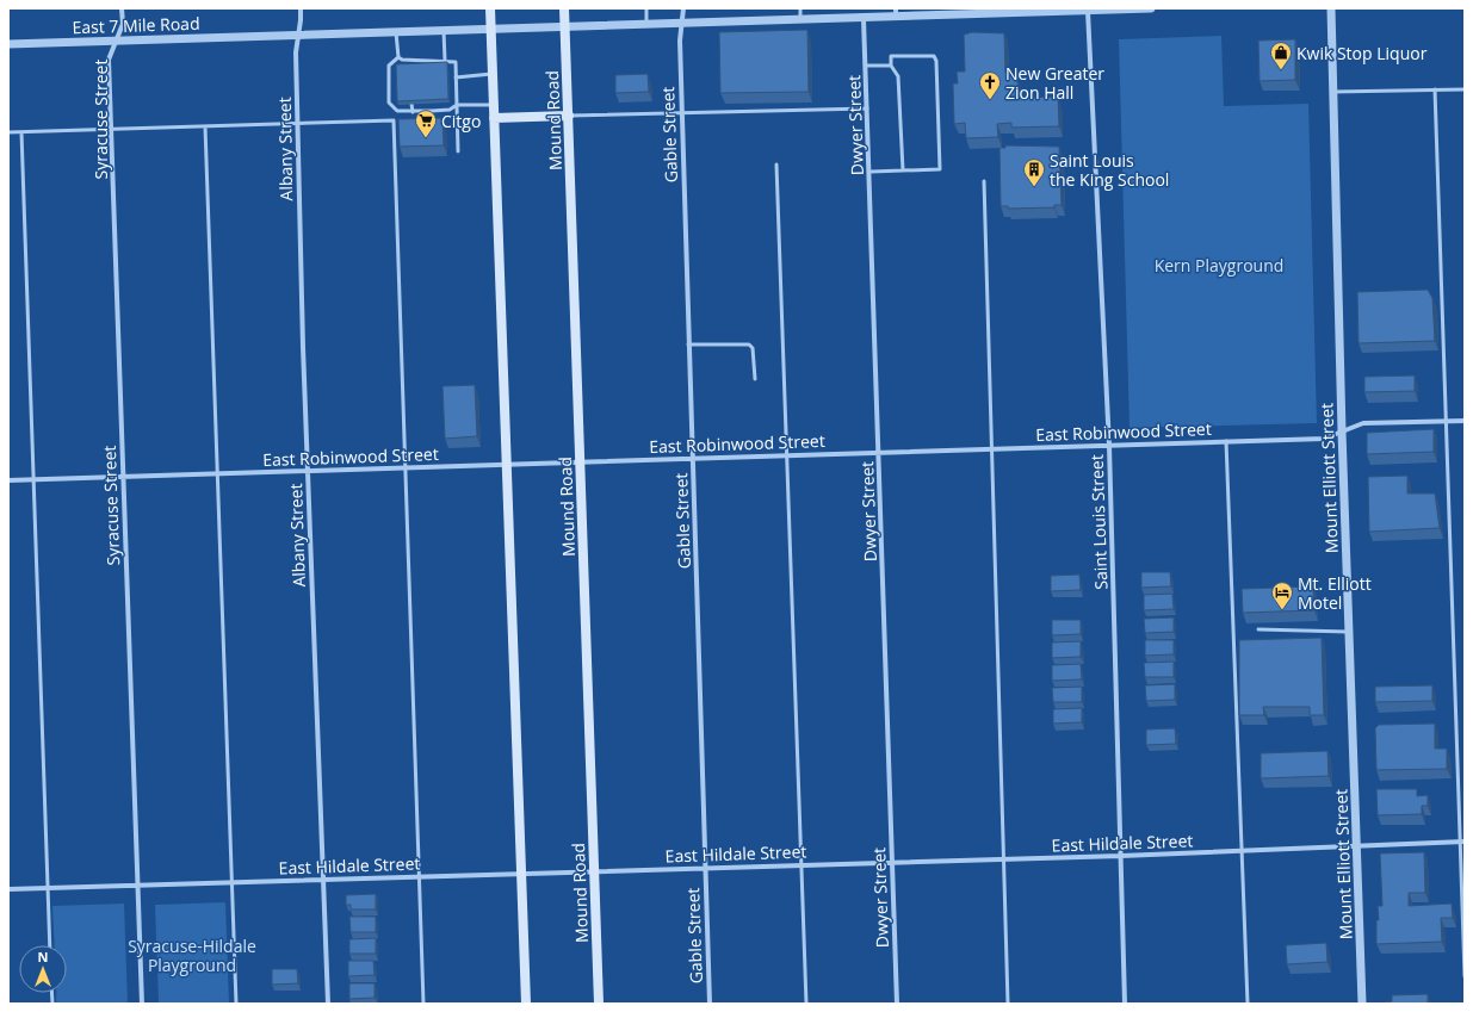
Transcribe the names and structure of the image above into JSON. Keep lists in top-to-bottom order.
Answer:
{
  "streets": {
    "main road": ["Mound Road"],
    "street": [
      "East 7 Mile Road",
      "Syracuse Street",
      "Dwyer Street",
      "Gable Street",
      "Albany Street",
      "East Robinwood Street",
      "Mount Elliott Street",
      "Saint Louis Street",
      "East Hildale Street"
    ]
  },
  "crossings": [
    ["East 7 Mile Road", "Syracuse Street"],
    ["East 7 Mile Road", "Mound Road"],
    ["East 7 Mile Road", "Dwyer Street"],
    ["East 7 Mile Road", "Gable Street"],
    ["East 7 Mile Road", "Albany Street"],
    ["East 7 Mile Road", "Saint Louis Street"],
    ["Syracuse Street", "East Robinwood Street"],
    ["Syracuse Street", "East Hildale Street"],
    ["Mound Road", "East Robinwood Street"],
    ["Mound Road", "East Hildale Street"],
    ["Dwyer Street", "East Robinwood Street"],
    ["Dwyer Street", "East Hildale Street"],
    ["Gable Street", "East Robinwood Street"],
    ["Gable Street", "East Hildale Street"],
    ["Albany Street", "East Robinwood Street"],
    ["Albany Street", "East Hildale Street"],
    ["East Robinwood Street", "Mount Elliott Street"],
    ["East Robinwood Street", "Saint Louis Street"],
    ["Mount Elliott Street", "East Hildale Street"],
    ["Saint Louis Street", "East Hildale Street"]
  ],
  "parks": ["Kern Playground", "Syracuse-Hildale Playground"],
  "places": {
    "shop": ["Kwik Stop Liquor"],
    "church": ["New Greater Zion Hall"],
    "supermarket": ["Citgo"],
    "building": ["Saint Louis the King School"],
    "hotel": ["Mt. Elliott Motel"]
  },
  "north": "top"
}
